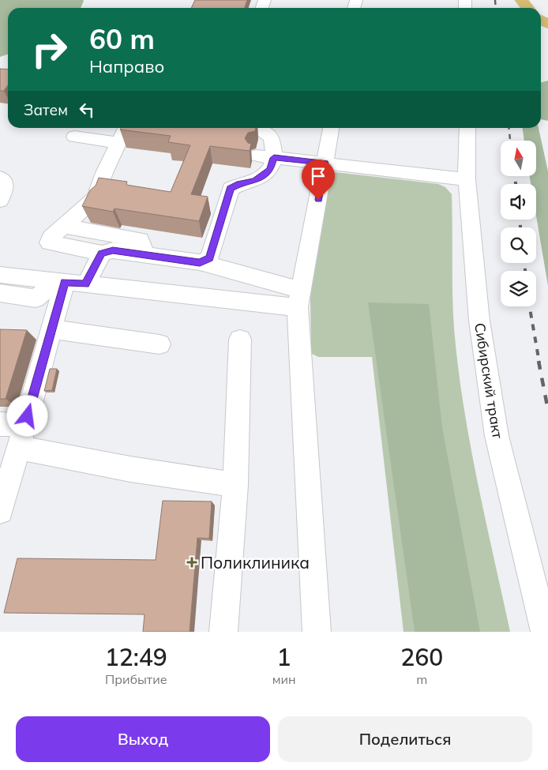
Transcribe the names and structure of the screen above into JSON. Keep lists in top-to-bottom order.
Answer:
{
  "streets": {
    "street": ["Сибирский тракт"]
  },
  "places": {
    "health": ["Поликлиника"]
  },
  "north": "top",
  "page": {
    "turn": ["60 m", "Направо"],
    "then": "Затем",
    "eta": [
      "12:49",
      "Прибытие",
      "1",
      "мин",
      "260",
      "m"
    ],
    "buttons": ["Выход", "Поделиться"]
  }
}
